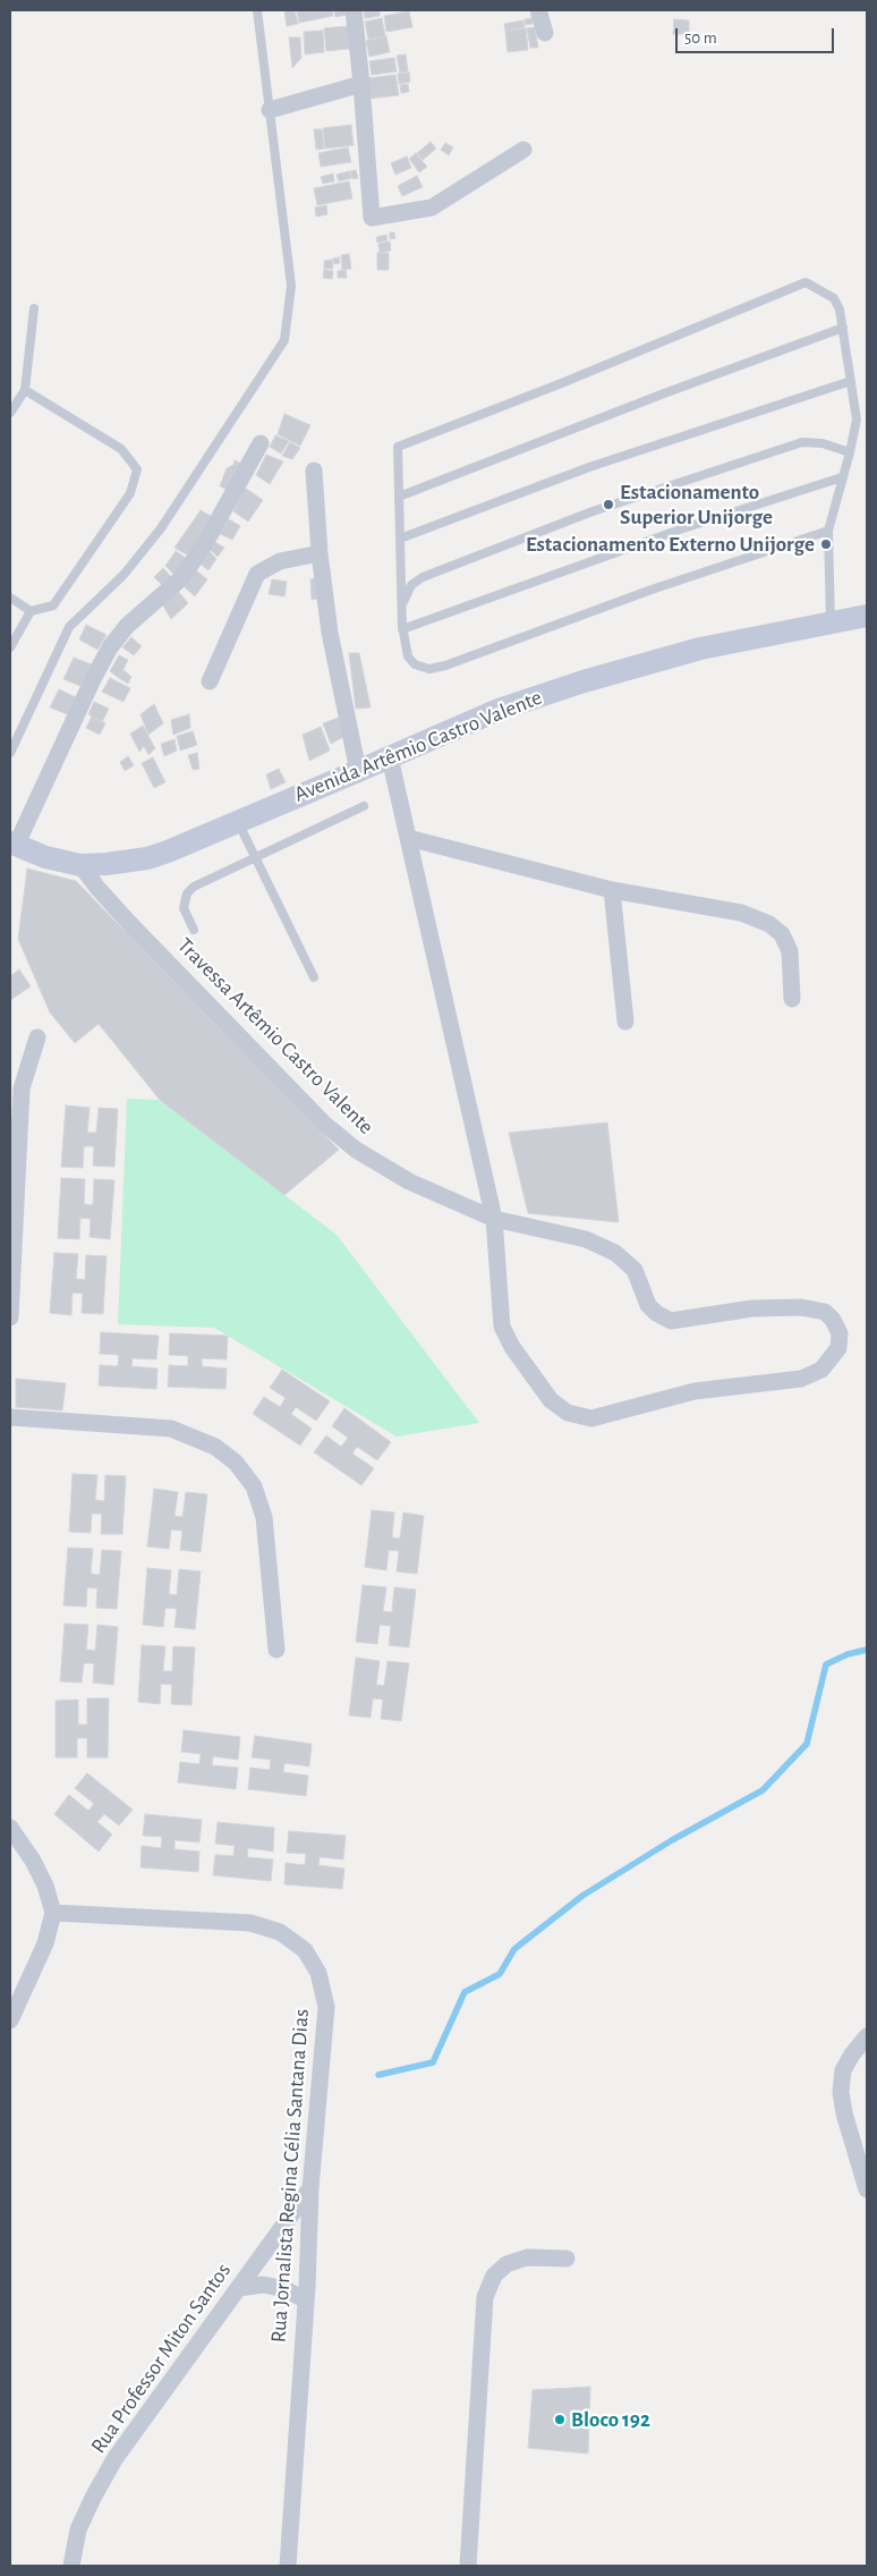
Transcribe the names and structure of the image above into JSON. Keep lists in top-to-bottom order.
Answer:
{
  "streets": {
    "main road": ["Avenida Artêmio Castro Valente"],
    "street": ["Travessa Artêmio Castro Valente", "Rua Jornalista Regina Célia Santana Dias", "Rua Professor Miton Santos"]
  },
  "crossings": [
    ["Avenida Artêmio Castro Valente", "Travessa Artêmio Castro Valente"],
    ["Rua Jornalista Regina Célia Santana Dias", "Rua Professor Miton Santos"]
  ],
  "places": ["Estacionamento Superior Unijorge", "Estacionamento Externo Unijorge", "Bloco 192"],
  "scale_bar": "50 m"
}
